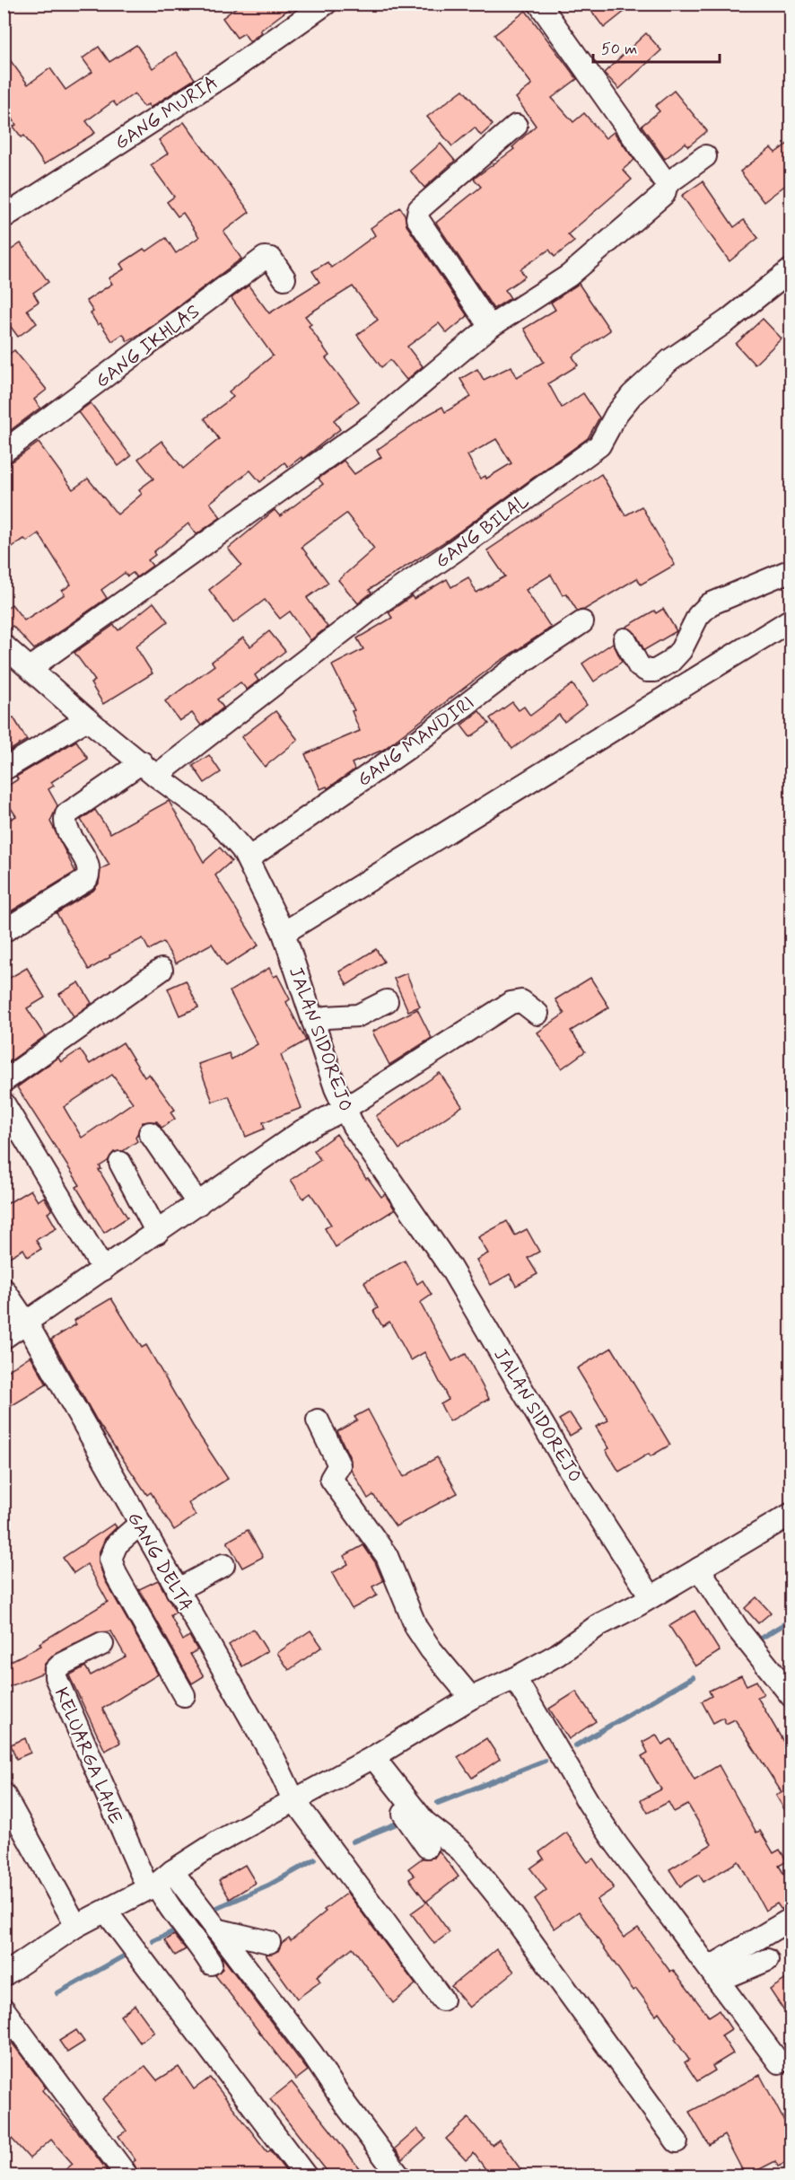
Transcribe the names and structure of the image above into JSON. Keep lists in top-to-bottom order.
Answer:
{
  "streets": {
    "street": [
      "GANG MURIA",
      "GANG IKHLAS",
      "GANG BILAL",
      "GANG MANDIRI",
      "JALAN SIDOREJO",
      "GANG DELTA",
      "KELUARGA LANE"
    ]
  },
  "crossings": [
    ["GANG BILAL", "JALAN SIDOREJO"],
    ["GANG MANDIRI", "JALAN SIDOREJO"]
  ],
  "scale_bar": "50 m"
}
